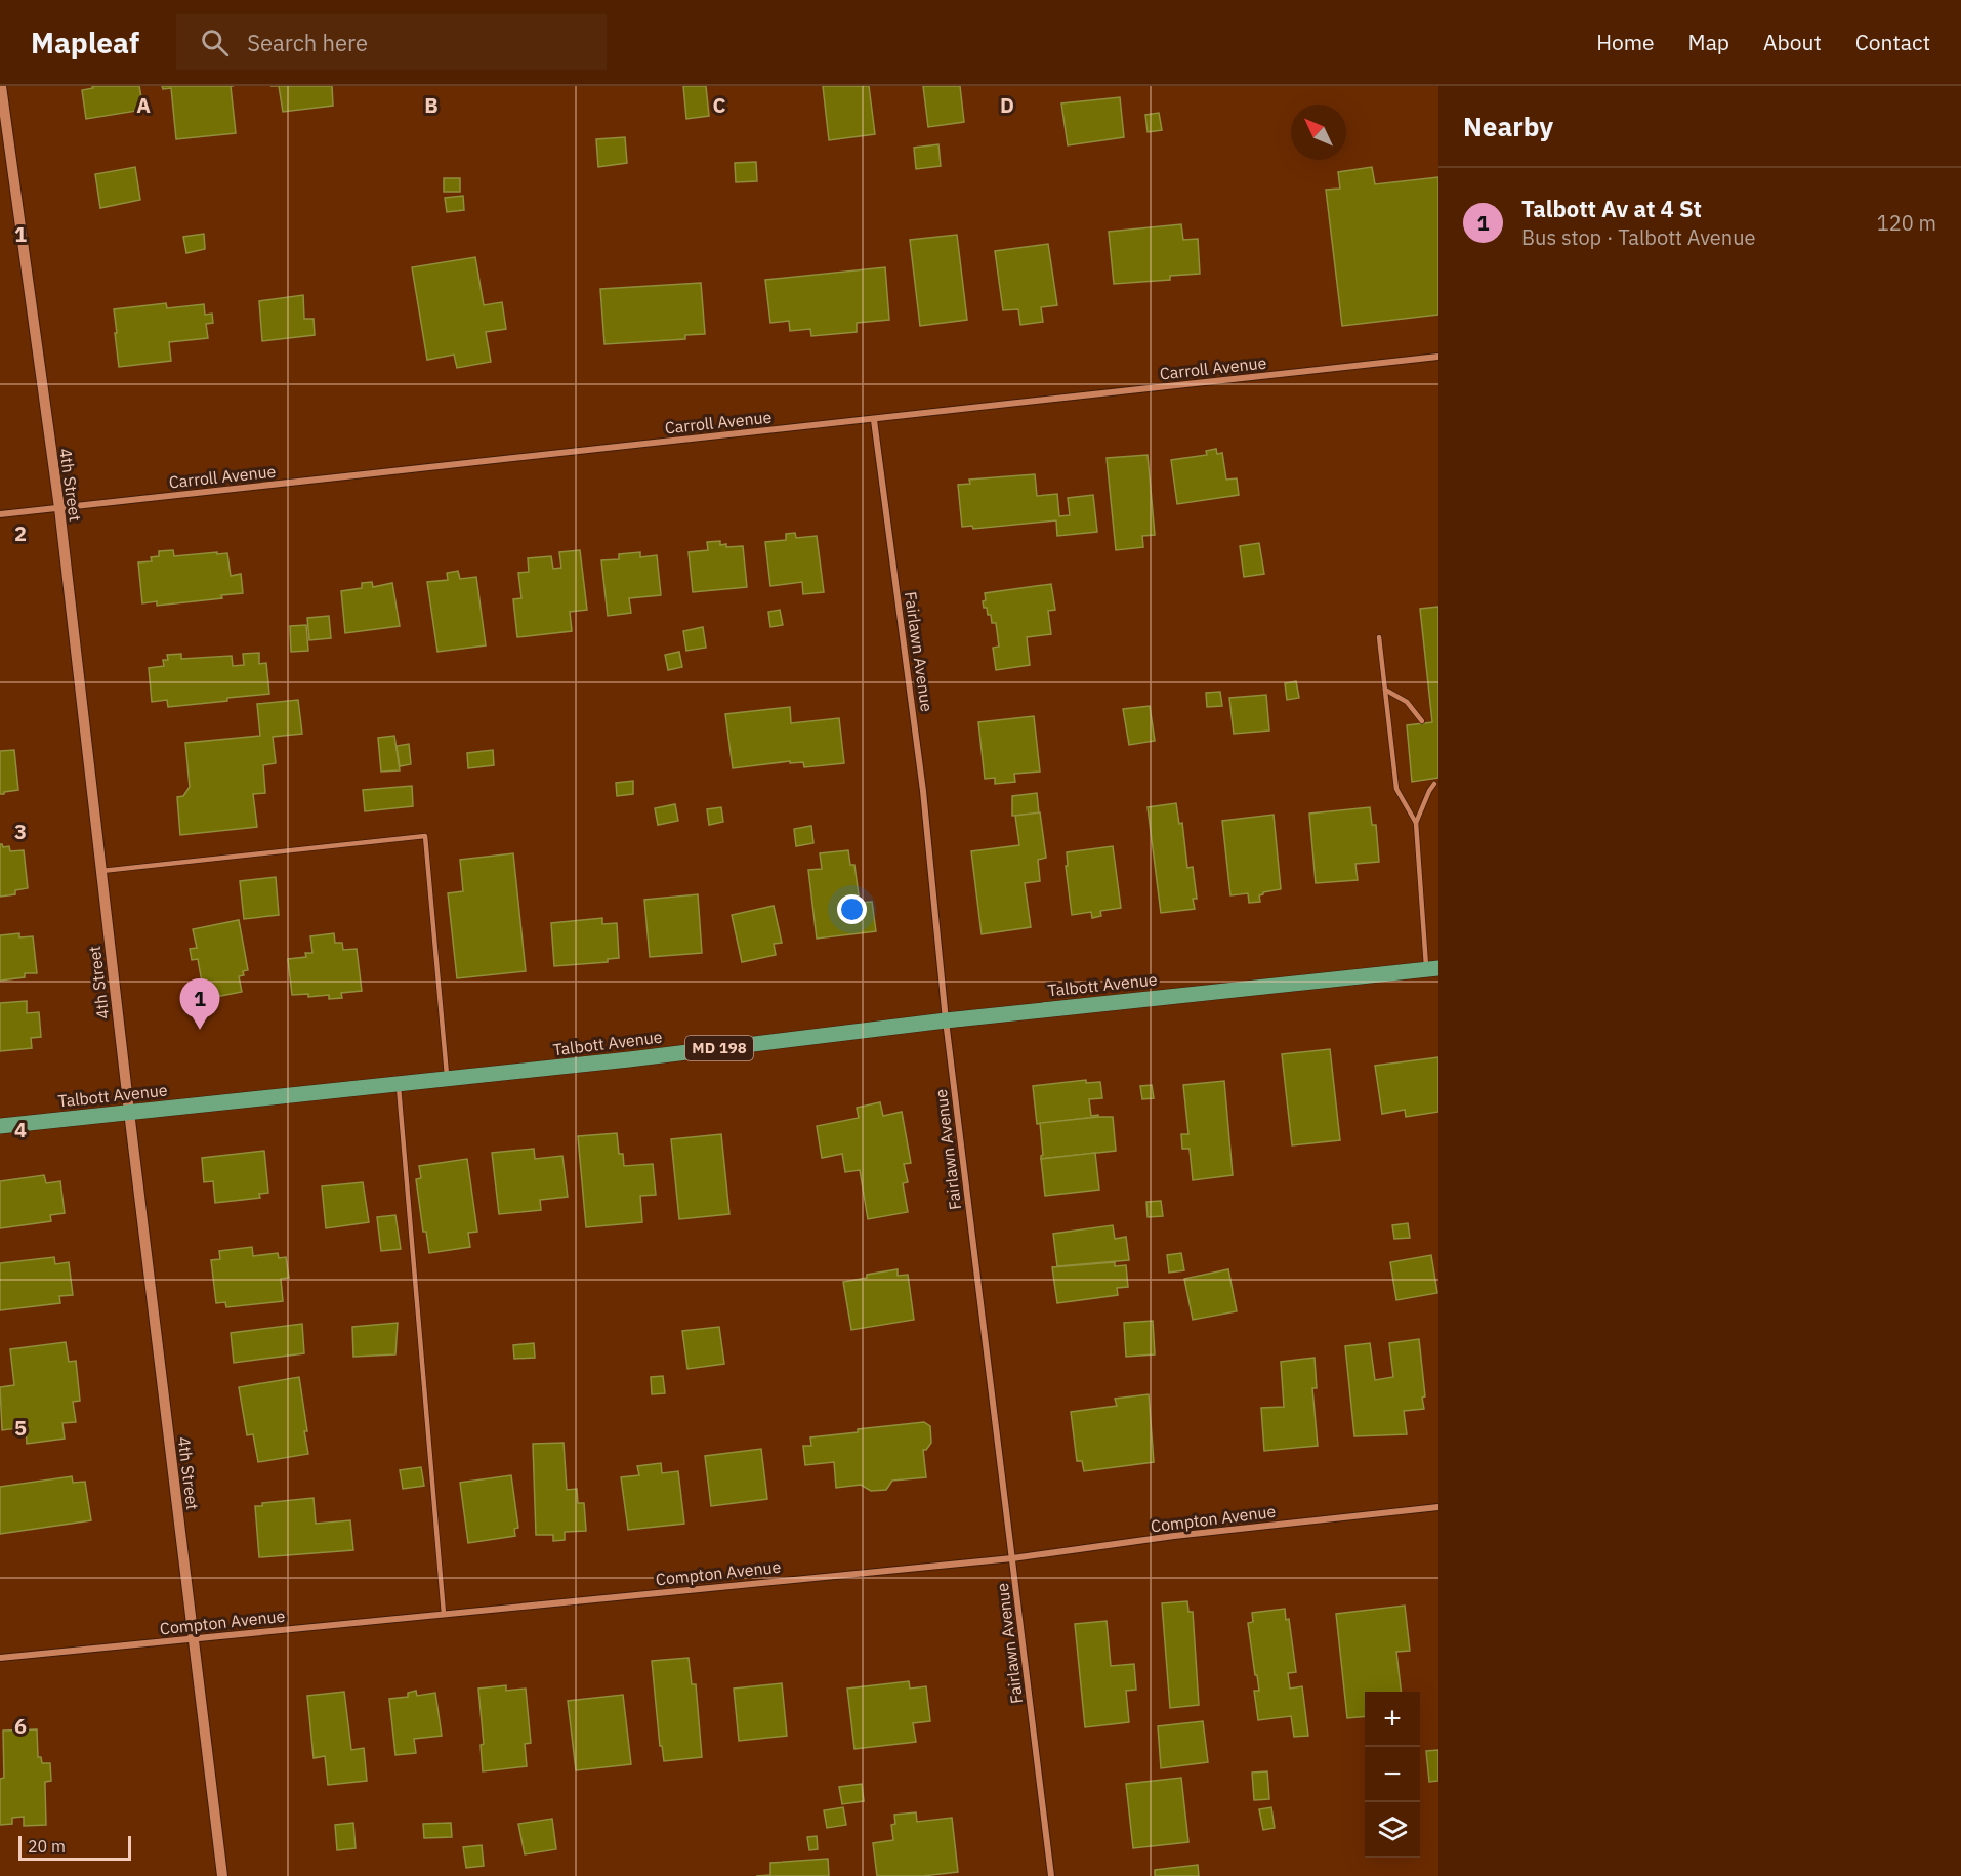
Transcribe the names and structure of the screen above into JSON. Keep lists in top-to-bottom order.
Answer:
{
  "streets": {
    "main road": ["Talbott Avenue", "MD 198"],
    "street": [
      "Carroll Avenue",
      "4th Street",
      "Fairlawn Avenue",
      "Compton Avenue"
    ]
  },
  "crossings": [
    ["Carroll Avenue", "4th Street"],
    ["Carroll Avenue", "Fairlawn Avenue"],
    ["4th Street", "Talbott Avenue"],
    ["4th Street", "Compton Avenue"],
    ["Fairlawn Avenue", "Talbott Avenue"],
    ["Fairlawn Avenue", "Compton Avenue"]
  ],
  "scale_bar": "20 m",
  "north": "top left",
  "page": {
    "header": "Mapleaf",
    "search": "Search here",
    "nav": [
      "Home",
      "Map",
      "About",
      "Contact"
    ],
    "heading": "Nearby",
    "list": [
      {
        "mark": "1",
        "name": "Talbott Av at 4 St",
        "note": "Bus stop · Talbott Avenue",
        "value": "120 m"
      }
    ],
    "pins": "1",
    "map_buttons": ["+", "−"],
    "scale": "20 m"
  },
  "grid": {
    "columns": [
      "A",
      "B",
      "C",
      "D"
    ],
    "rows": [
      "1",
      "2",
      "3",
      "4",
      "5",
      "6"
    ]
  }
}
